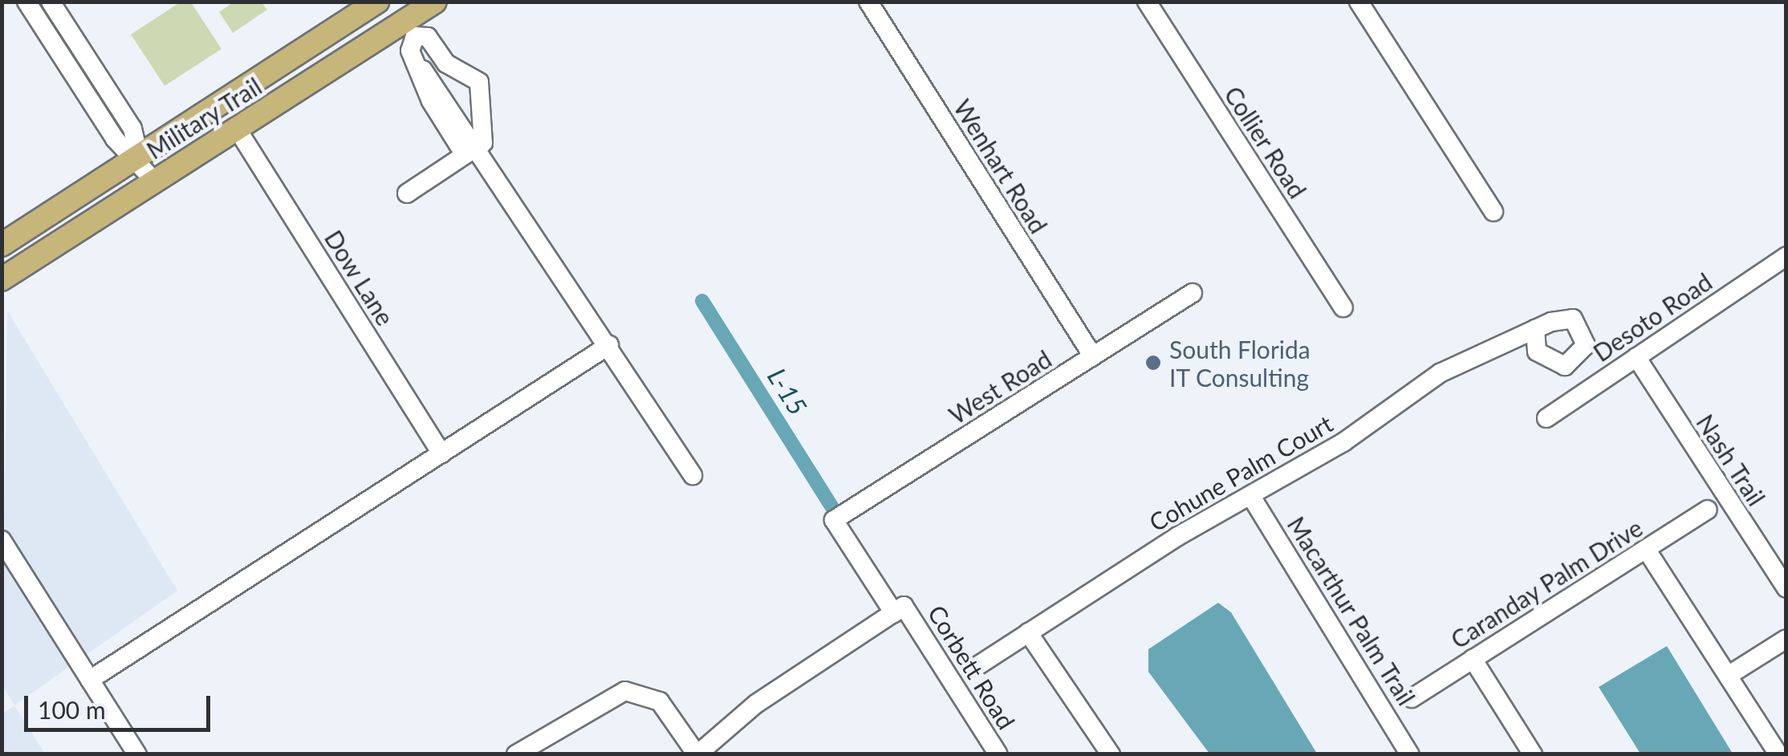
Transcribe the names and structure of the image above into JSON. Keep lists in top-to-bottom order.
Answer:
{
  "streets": {
    "main road": ["Military Trail"],
    "street": [
      "Collier Road",
      "Wenhart Road",
      "Dow Lane",
      "Desoto Road",
      "West Road",
      "Nash Trail",
      "Cohune Palm Court",
      "Caranday Palm Drive",
      "Macarthur Palm Trail",
      "Corbett Road"
    ]
  },
  "crossings": [
    ["Military Trail", "Dow Lane"],
    ["Wenhart Road", "West Road"],
    ["Desoto Road", "Nash Trail"],
    ["West Road", "Corbett Road"],
    ["Cohune Palm Court", "Macarthur Palm Trail"]
  ],
  "water": ["L-15"],
  "places": ["South Florida IT Consulting"],
  "scale_bar": "100 m"
}
